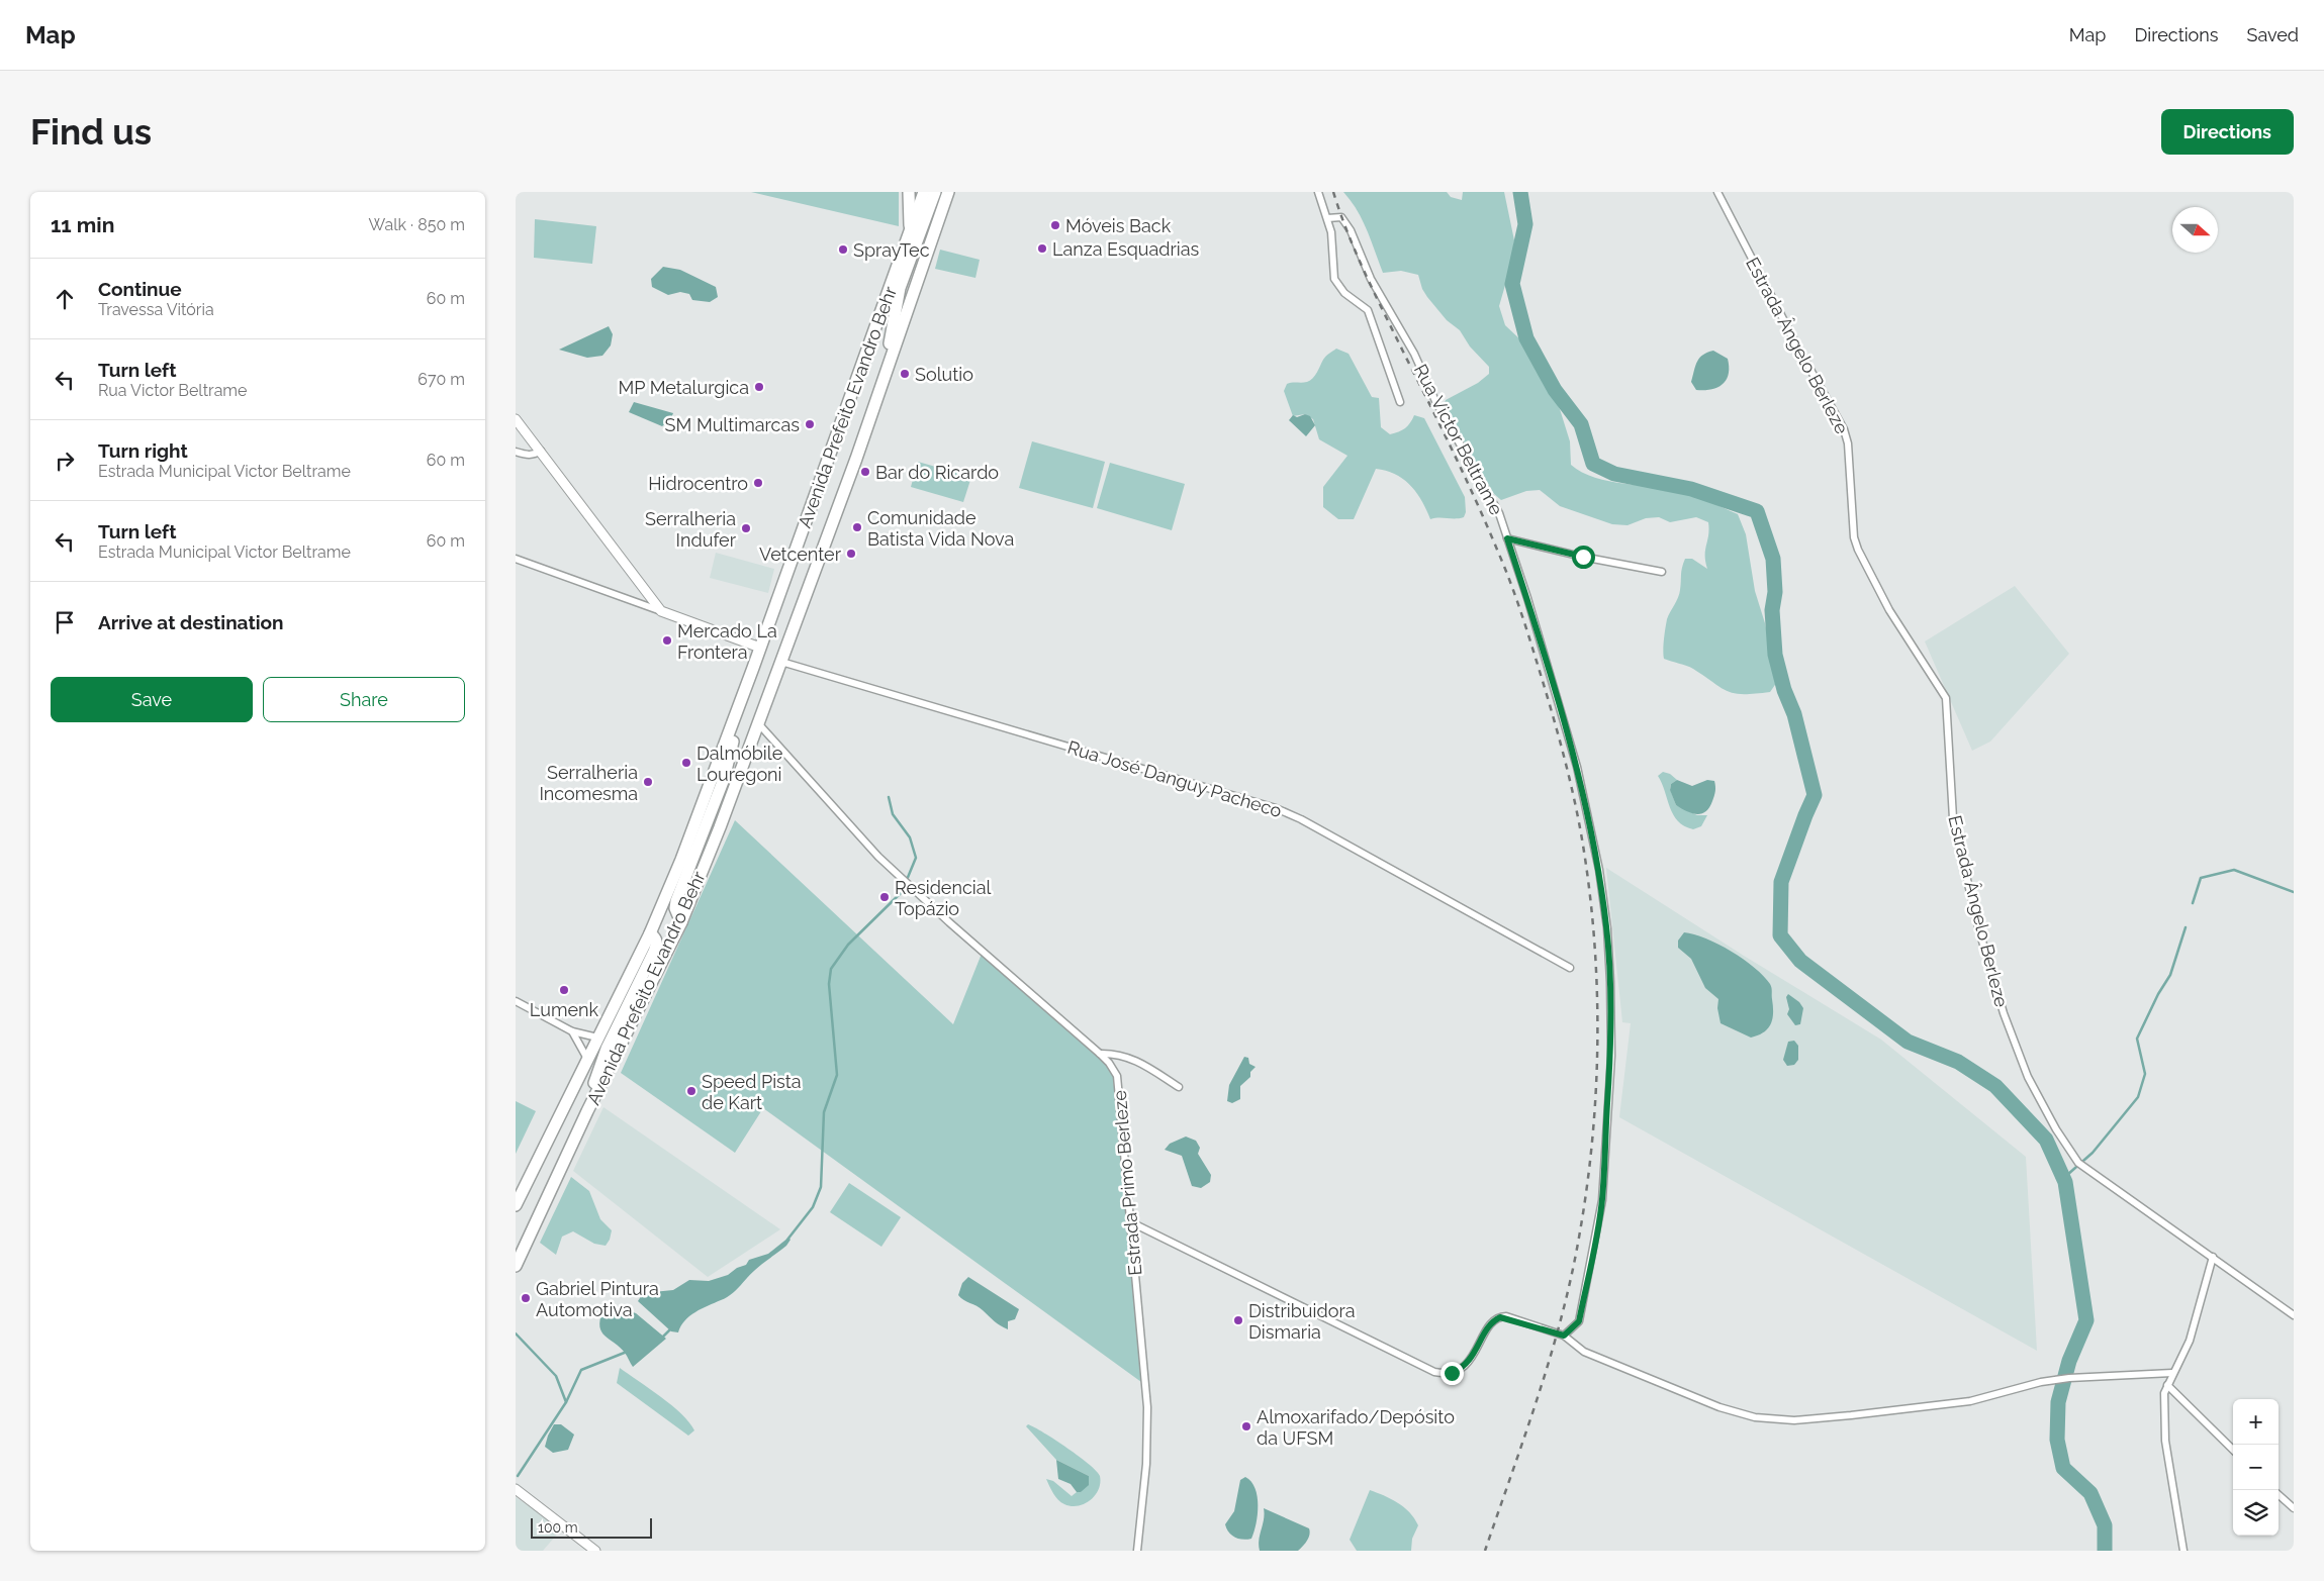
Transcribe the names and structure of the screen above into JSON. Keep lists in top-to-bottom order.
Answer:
{
  "streets": {
    "highway": ["Avenida Prefeito Evandro Behr"],
    "street": [
      "Estrada Ângelo Berleze",
      "Rua Victor Beltrame",
      "Rua José Danguy Pacheco",
      "Estrada Primo Berleze"
    ]
  },
  "crossings": [
    ["Avenida Prefeito Evandro Behr", "Rua José Danguy Pacheco"],
    ["Avenida Prefeito Evandro Behr", "Estrada Primo Berleze"]
  ],
  "places": [
    "Móveis Back",
    "Lanza Esquadrias",
    "SprayTec",
    "Solutio",
    "MP Metalurgica",
    "SM Multimarcas",
    "Bar do Ricardo",
    "Hidrocentro",
    "Comunidade Batista Vida Nova",
    "Serralheria Indufer",
    "Vetcenter",
    "Mercado La Frontera",
    "Dalmóbile Louregoni",
    "Serralheria Incomesma",
    "Residencial Topázio",
    "Lumenk",
    "Speed Pista de Kart",
    "Gabriel Pintura Automotiva",
    "Distribuidora Dismaria",
    "Almoxarifado/Depósito da UFSM"
  ],
  "scale_bar": "100 m",
  "north": "right",
  "page": {
    "header": "Map",
    "nav": ["Map", "Directions", "Saved"],
    "buttons": [
      "Directions",
      ["Save", "Share"]
    ],
    "title": "Find us",
    "heading": ["11 min", "Walk · 850 m"],
    "list": [
      ["Continue", "Travessa Vitória", "60 m"],
      ["Turn left", "Rua Victor Beltrame", "670 m"],
      ["Turn right", "Estrada Municipal Victor Beltrame", "60 m"],
      ["Turn left", "Estrada Municipal Victor Beltrame", "60 m"],
      "Arrive at destination"
    ],
    "map_buttons": ["+", "−"],
    "scale": "100 m"
  }
}
